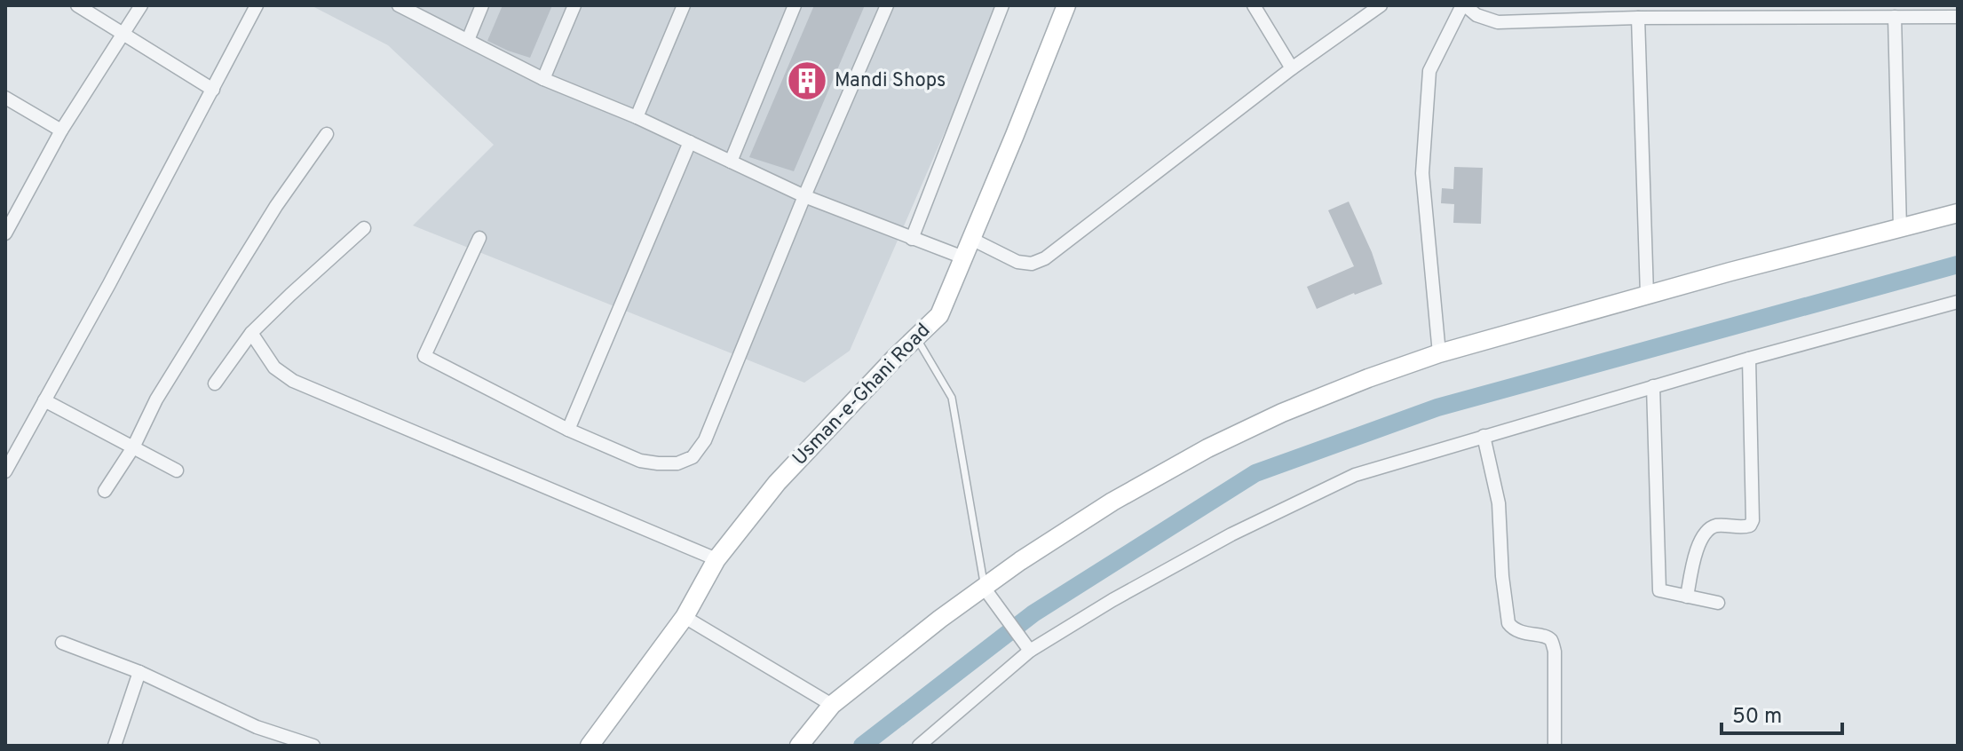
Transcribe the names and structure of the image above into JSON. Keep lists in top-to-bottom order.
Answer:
{
  "streets": {
    "street": ["Usman-e-Ghani Road"]
  },
  "places": {
    "building": ["Mandi Shops"]
  },
  "scale_bar": "50 m"
}
